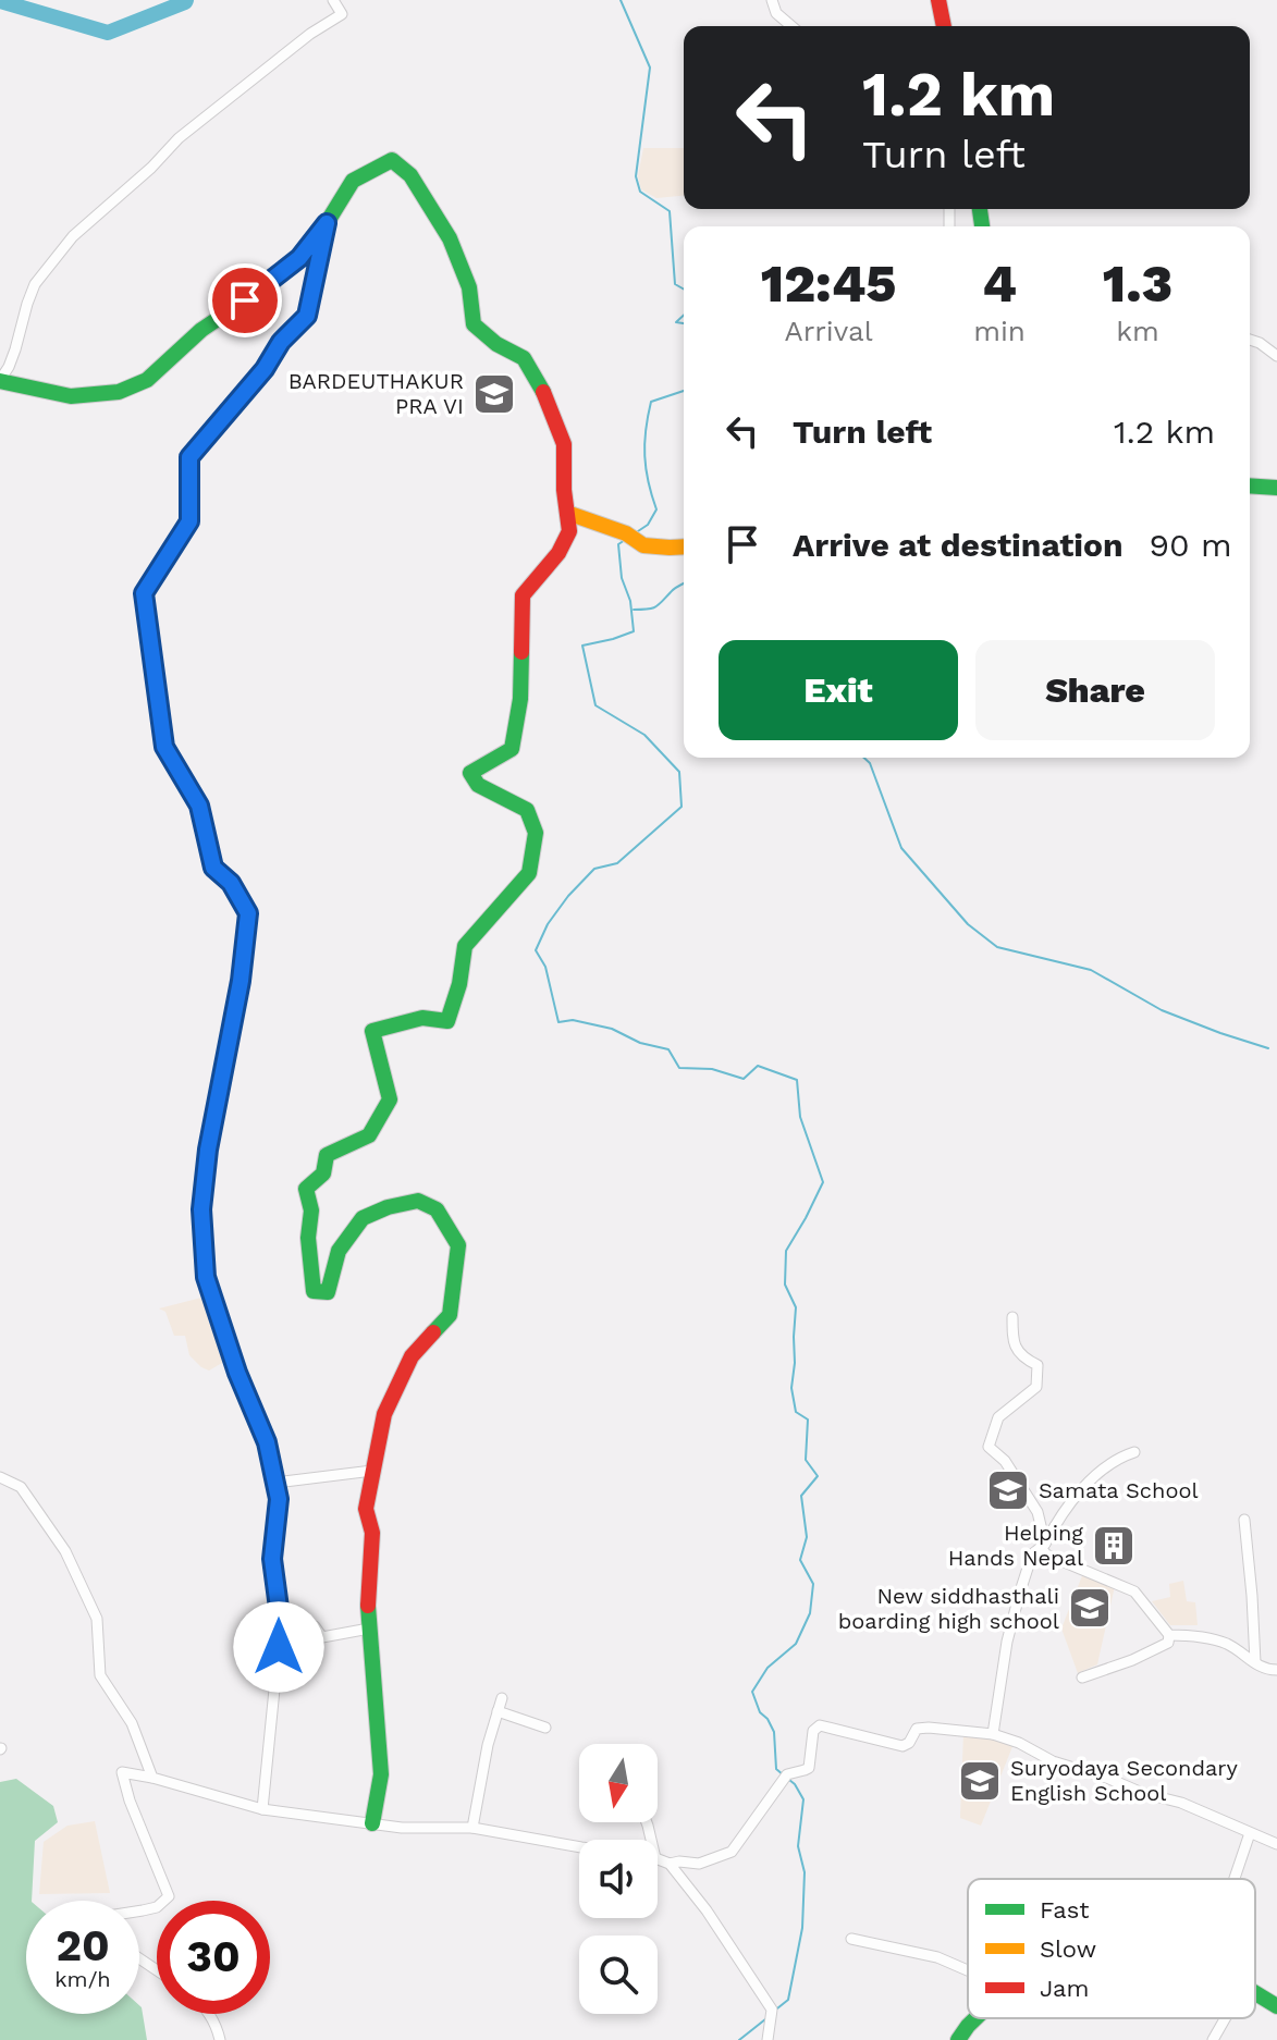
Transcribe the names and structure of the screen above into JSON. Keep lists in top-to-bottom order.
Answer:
{
  "places": {
    "school or university": [
      "BARDEUTHAKUR PRA VI",
      "Samata School",
      "New siddhasthali boarding high school",
      "Suryodaya Secondary English School"
    ],
    "building": ["Helping Hands Nepal"]
  },
  "legend": ["Fast", "Slow", "Jam"],
  "north": "bottom",
  "page": {
    "turn": ["1.2 km", "Turn left"],
    "eta": [
      "12:45",
      "Arrival",
      "4",
      "min",
      "1.3",
      "km"
    ],
    "list": [
      {
        "name": "Turn left",
        "value": "1.2 km"
      },
      {
        "name": "Arrive at destination",
        "value": "90 m"
      }
    ],
    "buttons": ["Exit", "Share"],
    "speed": "20 km/h",
    "limit": "30"
  }
}
